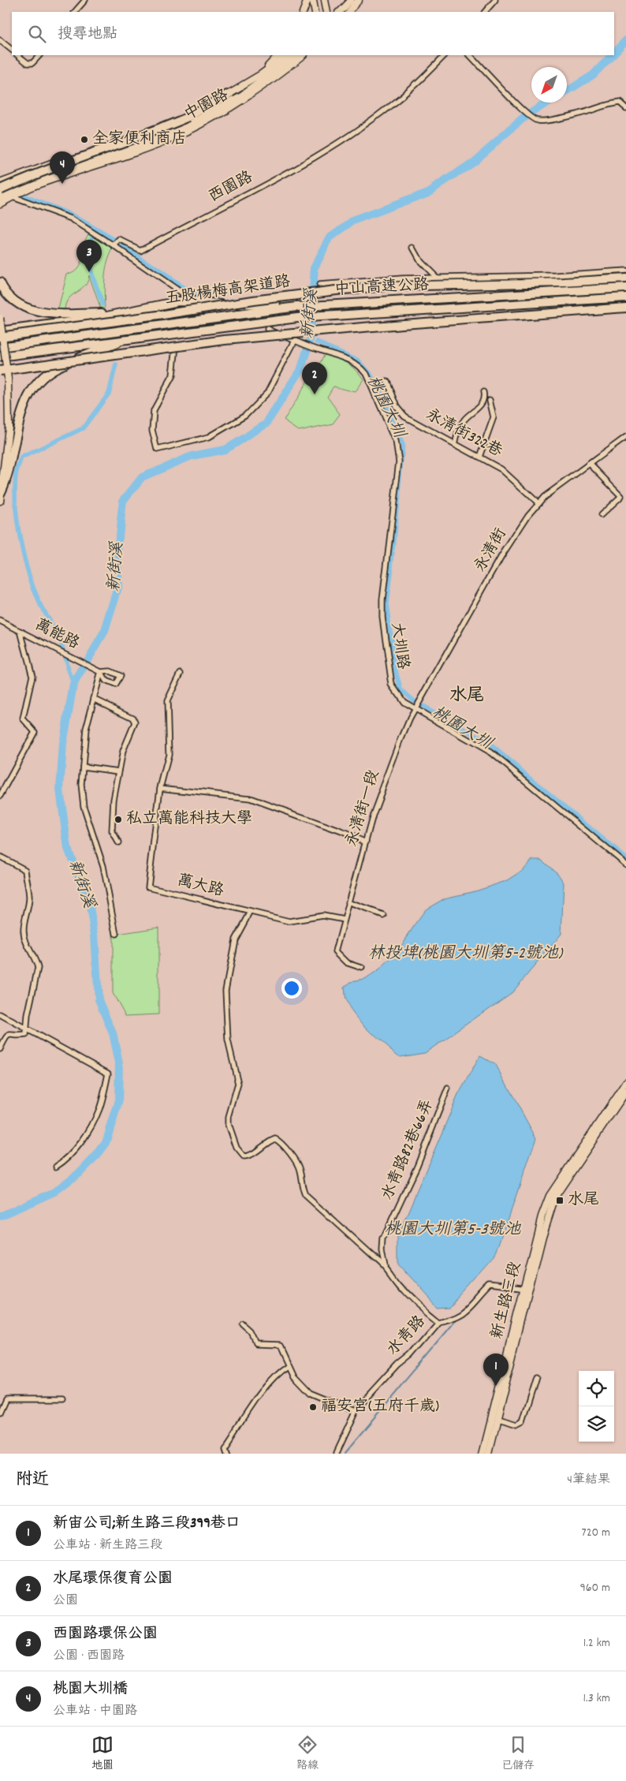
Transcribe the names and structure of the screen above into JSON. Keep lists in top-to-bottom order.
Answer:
{
  "streets": {
    "highway": ["中山高速公路", "五股楊梅高架道路"],
    "main road": ["中園路", "新生路三段"],
    "street": [
      "西園路",
      "永清街322巷",
      "永清街",
      "萬能路",
      "大圳路",
      "永清街一段",
      "萬大路",
      "水青路82巷66弄",
      "水青路"
    ]
  },
  "crossings": [
    ["永清街322巷", "永清街"],
    ["永清街", "大圳路"],
    ["永清街", "永清街一段"],
    ["大圳路", "永清街一段"],
    ["永清街一段", "萬大路"],
    ["新生路三段", "水青路"]
  ],
  "districts": ["水尾"],
  "water": [
    "新街溪",
    "桃園大圳",
    "林投埤(桃園大圳第5-2號池)",
    "桃園大圳第5-3號池"
  ],
  "places": {
    "other": ["全家便利商店", "私立萬能科技大學", "福安宮(五府千歲)"],
    "transit": ["水尾"]
  },
  "north": "bottom left",
  "page": {
    "search": "搜尋地點",
    "pins": [
      "4",
      "3",
      "2",
      "1"
    ],
    "heading": ["附近", "4筆結果"],
    "list": [
      {
        "mark": "1",
        "name": "新宙公司;新生路三段399巷口",
        "note": "公車站 · 新生路三段",
        "value": "720 m"
      },
      {
        "mark": "2",
        "name": "水尾環保復育公園",
        "note": "公園",
        "value": "960 m"
      },
      {
        "mark": "3",
        "name": "西園路環保公園",
        "note": "公園 · 西園路",
        "value": "1.2 km"
      },
      {
        "mark": "4",
        "name": "桃園大圳橋",
        "note": "公車站 · 中園路",
        "value": "1.3 km"
      }
    ],
    "nav": ["地圖", "路線", "已儲存"]
  }
}
